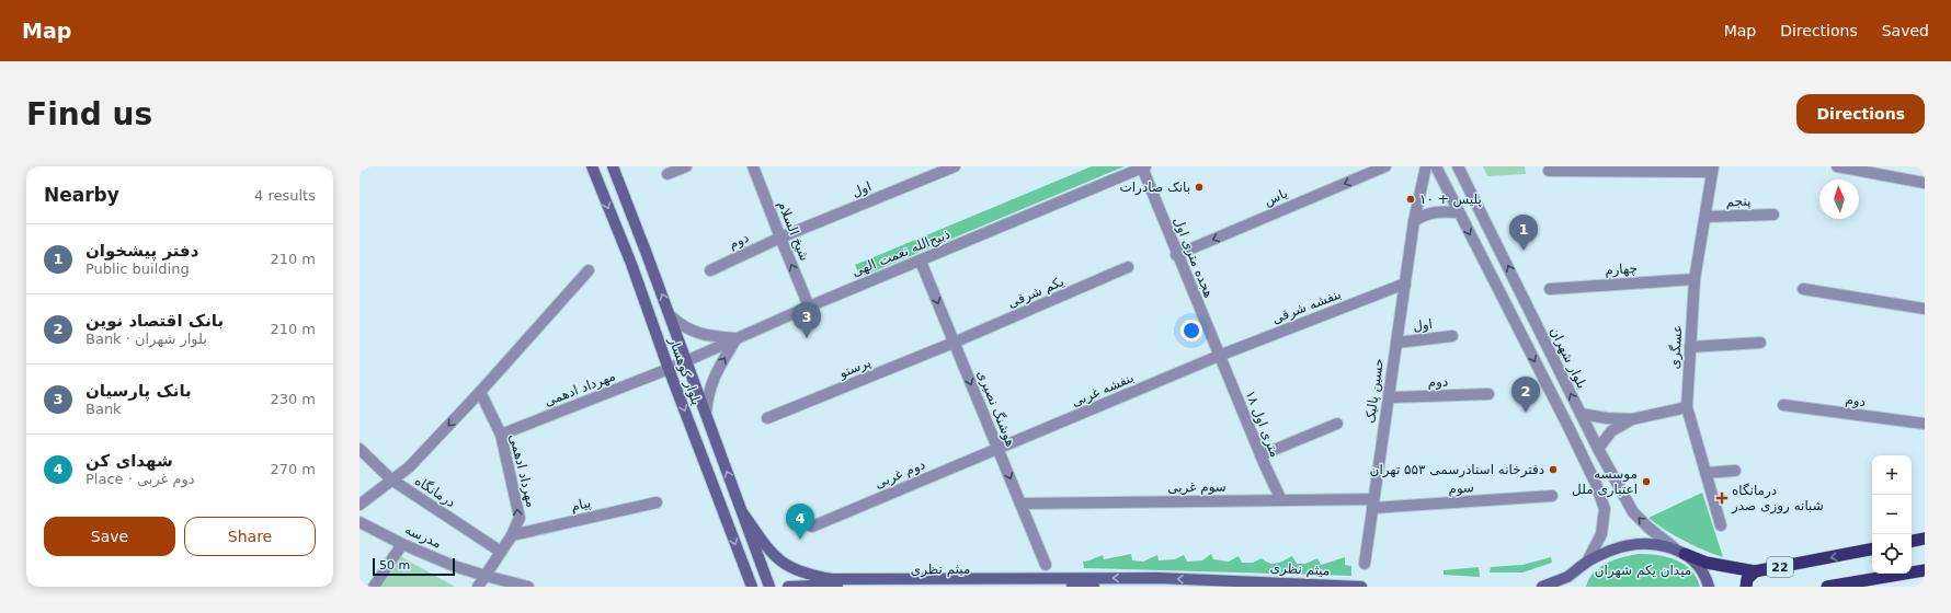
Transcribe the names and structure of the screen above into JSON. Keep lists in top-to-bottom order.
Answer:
{
  "streets": {
    "highway": ["22"],
    "main road": ["بلوار کوهسار", "میثم نظری"],
    "street": [
      "اول",
      "یاس",
      "پنجم",
      "شیخ السلام",
      "دوم",
      "ذبیح‌الله نعمت الهی",
      "هجده متری اول",
      "چهارم",
      "یکم شرقی",
      "بنفشه شرقی",
      "عسگری",
      "بلوار شهران",
      "پرستو",
      "مهرداد ادهمى",
      "بنفشه غربی",
      "حسین پالیک",
      "هوشنگ نصیری",
      "۱۸ متری اول",
      "مهرداد ادهمی",
      "دوم غربی",
      "سوم غربی",
      "سوم",
      "درمانگاه",
      "پیام",
      "مدرسه"
    ]
  },
  "crossings": [
    ["اول", "شیخ السلام"],
    ["اول", "دوم"],
    ["اول", "حسین پالیک"],
    ["یاس", "هجده متری اول"],
    ["پنجم", "عسگری"],
    ["شیخ السلام", "دوم"],
    ["شیخ السلام", "ذبیح‌الله نعمت الهی"],
    ["دوم", "حسین پالیک"],
    ["ذبیح‌الله نعمت الهی", "هجده متری اول"],
    ["ذبیح‌الله نعمت الهی", "بلوار کوهسار"],
    ["ذبیح‌الله نعمت الهی", "مهرداد ادهمى"],
    ["ذبیح‌الله نعمت الهی", "هوشنگ نصیری"],
    ["هجده متری اول", "بنفشه شرقی"],
    ["هجده متری اول", "بنفشه غربی"],
    ["هجده متری اول", "۱۸ متری اول"],
    ["چهارم", "عسگری"],
    ["یکم شرقی", "پرستو"],
    ["یکم شرقی", "هوشنگ نصیری"],
    ["بنفشه شرقی", "بنفشه غربی"],
    ["بنفشه شرقی", "حسین پالیک"],
    ["بنفشه شرقی", "۱۸ متری اول"],
    ["پرستو", "هوشنگ نصیری"],
    ["بلوار کوهسار", "مهرداد ادهمى"],
    ["بلوار کوهسار", "میثم نظری"],
    ["مهرداد ادهمى", "مهرداد ادهمی"],
    ["بنفشه غربی", "هوشنگ نصیری"],
    ["بنفشه غربی", "۱۸ متری اول"],
    ["بنفشه غربی", "دوم غربی"],
    ["حسین پالیک", "سوم غربی"],
    ["حسین پالیک", "سوم"],
    ["هوشنگ نصیری", "دوم غربی"],
    ["هوشنگ نصیری", "سوم غربی"],
    ["۱۸ متری اول", "سوم غربی"],
    ["مهرداد ادهمی", "درمانگاه"],
    ["مهرداد ادهمی", "پیام"],
    ["مهرداد ادهمی", "مدرسه"],
    ["سوم غربی", "سوم"]
  ],
  "one_way": [
    "یاس",
    "شیخ السلام",
    "هوشنگ نصیری",
    "مهرداد ادهمی"
  ],
  "parks": ["میدان یکم شهران"],
  "places": {
    "other": [
      "بانک صادرات",
      "پلیس + ۱۰",
      "دفترخانه اسنادرسمی ۵۵۳ تهران",
      "موسسه اعتباری ملل"
    ],
    "health": ["درمانگاه شبانه روزی صدر"]
  },
  "scale_bar": "50 m",
  "north": "top",
  "page": {
    "header": "Map",
    "nav": ["Map", "Directions", "Saved"],
    "buttons": [
      "Directions",
      ["Save", "Share"]
    ],
    "title": "Find us",
    "heading": ["Nearby", "4 results"],
    "pins": [
      "1",
      "3",
      "2",
      "4"
    ],
    "list": [
      {
        "mark": "1",
        "name": "دفتر پیشخوان",
        "note": "Public building",
        "value": "210 m"
      },
      {
        "mark": "2",
        "name": "بانک اقتصاد نوین",
        "note": "Bank · بلوار شهران",
        "value": "210 m"
      },
      {
        "mark": "3",
        "name": "بانک پارسیان",
        "note": "Bank",
        "value": "230 m"
      },
      {
        "mark": "4",
        "name": "شهدای کن",
        "note": "Place · دوم غربی",
        "value": "270 m"
      }
    ],
    "map_buttons": ["+", "−"],
    "scale": "50 m"
  }
}
